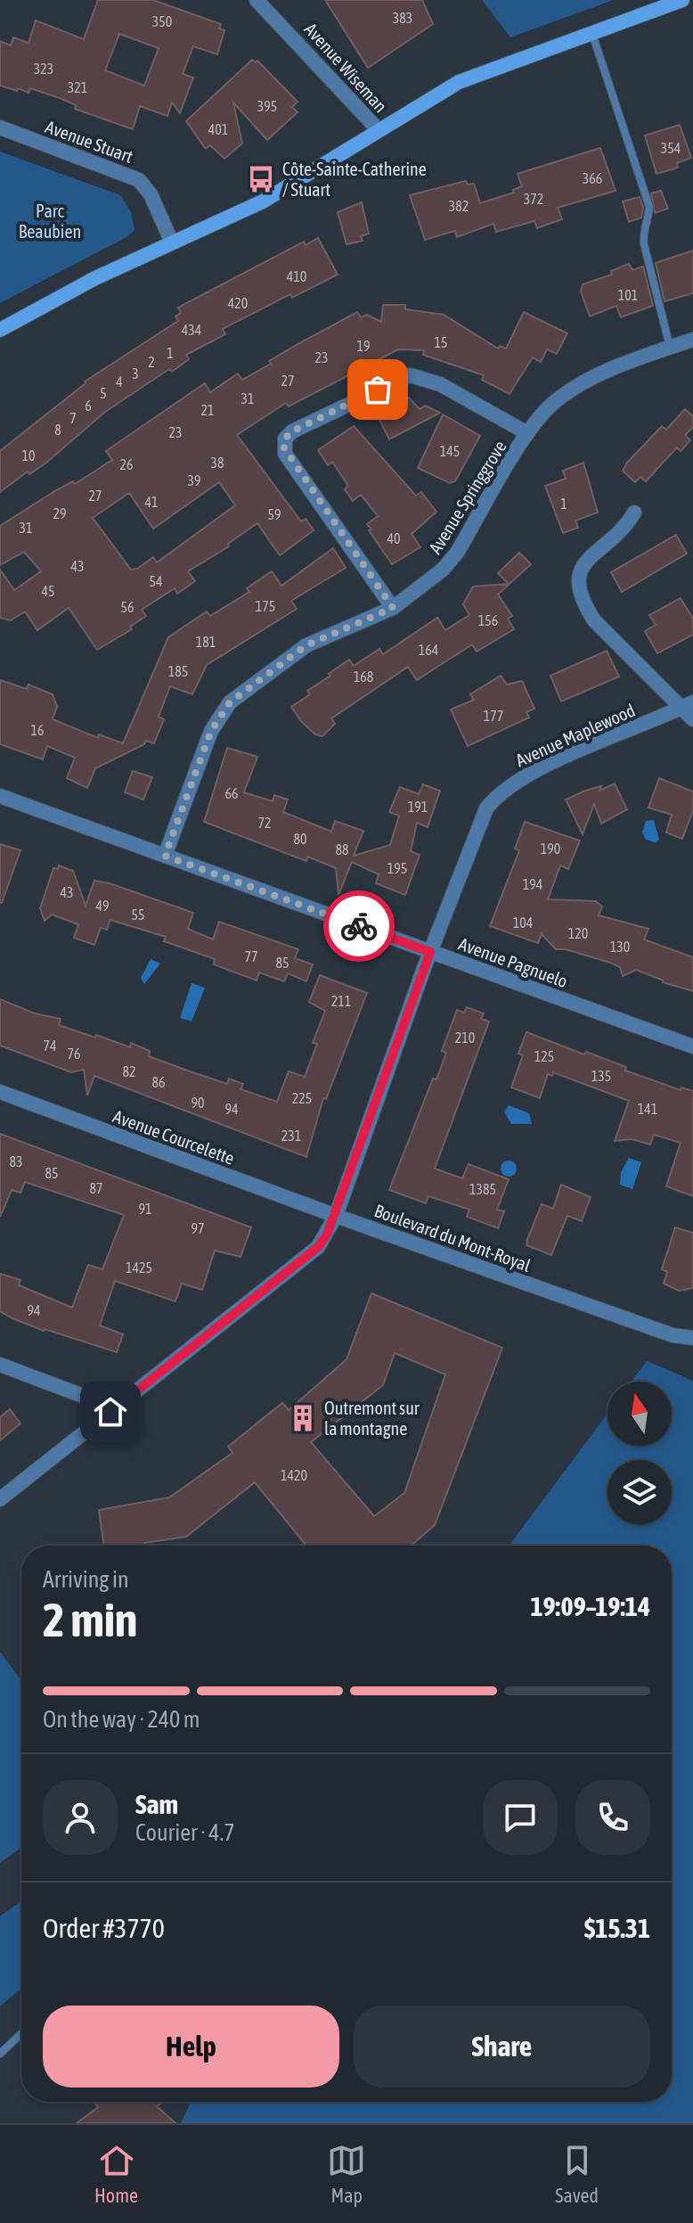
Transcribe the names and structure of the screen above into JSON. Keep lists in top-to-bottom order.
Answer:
{
  "streets": {
    "street": [
      "Avenue Wiseman",
      "Avenue Stuart",
      "Avenue Springgrove",
      "Avenue Maplewood",
      "Avenue Pagnuelo",
      "Avenue Courcelette",
      "Boulevard du Mont-Royal"
    ]
  },
  "crossings": [
    ["Avenue Springgrove", "Avenue Pagnuelo"],
    ["Avenue Maplewood", "Avenue Pagnuelo"],
    ["Avenue Maplewood", "Avenue Courcelette"],
    ["Avenue Maplewood", "Boulevard du Mont-Royal"],
    ["Avenue Courcelette", "Boulevard du Mont-Royal"]
  ],
  "parks": ["Parc Beaubien"],
  "places": {
    "bus stop": ["Côte-Sainte-Catherine / Stuart"],
    "building": ["Outremont sur la montagne"]
  },
  "house_numbers": [
    "383",
    "350",
    "323",
    "321",
    "395",
    "401",
    "354",
    "366",
    "372",
    "382",
    "410",
    "101",
    "420",
    "434",
    "15",
    "19",
    "1",
    "23",
    "2",
    "3",
    "27",
    "4",
    "5",
    "31",
    "6",
    "21",
    "7",
    "8",
    "23",
    "145",
    "10",
    "38",
    "26",
    "39",
    "27",
    "41",
    "1",
    "29",
    "59",
    "31",
    "40",
    "43",
    "54",
    "45",
    "175",
    "56",
    "156",
    "181",
    "164",
    "185",
    "168",
    "177",
    "16",
    "66",
    "191",
    "72",
    "80",
    "190",
    "88",
    "195",
    "194",
    "43",
    "49",
    "55",
    "104",
    "120",
    "130",
    "77",
    "85",
    "211",
    "210",
    "74",
    "76",
    "125",
    "82",
    "135",
    "86",
    "225",
    "90",
    "94",
    "141",
    "231",
    "83",
    "85",
    "87",
    "1385",
    "91",
    "97",
    "1425",
    "94",
    "1420"
  ],
  "north": "top",
  "page": {
    "heading": ["2 min", "Arriving in", "19:09–19:14"],
    "panel": [
      "Sam",
      "Courier · 4.7",
      "Order #3770",
      "$15.31"
    ],
    "bar": "On the way · 240 m",
    "buttons": ["Help", "Share"],
    "tabs": ["Home", "Map", "Saved"]
  }
}
